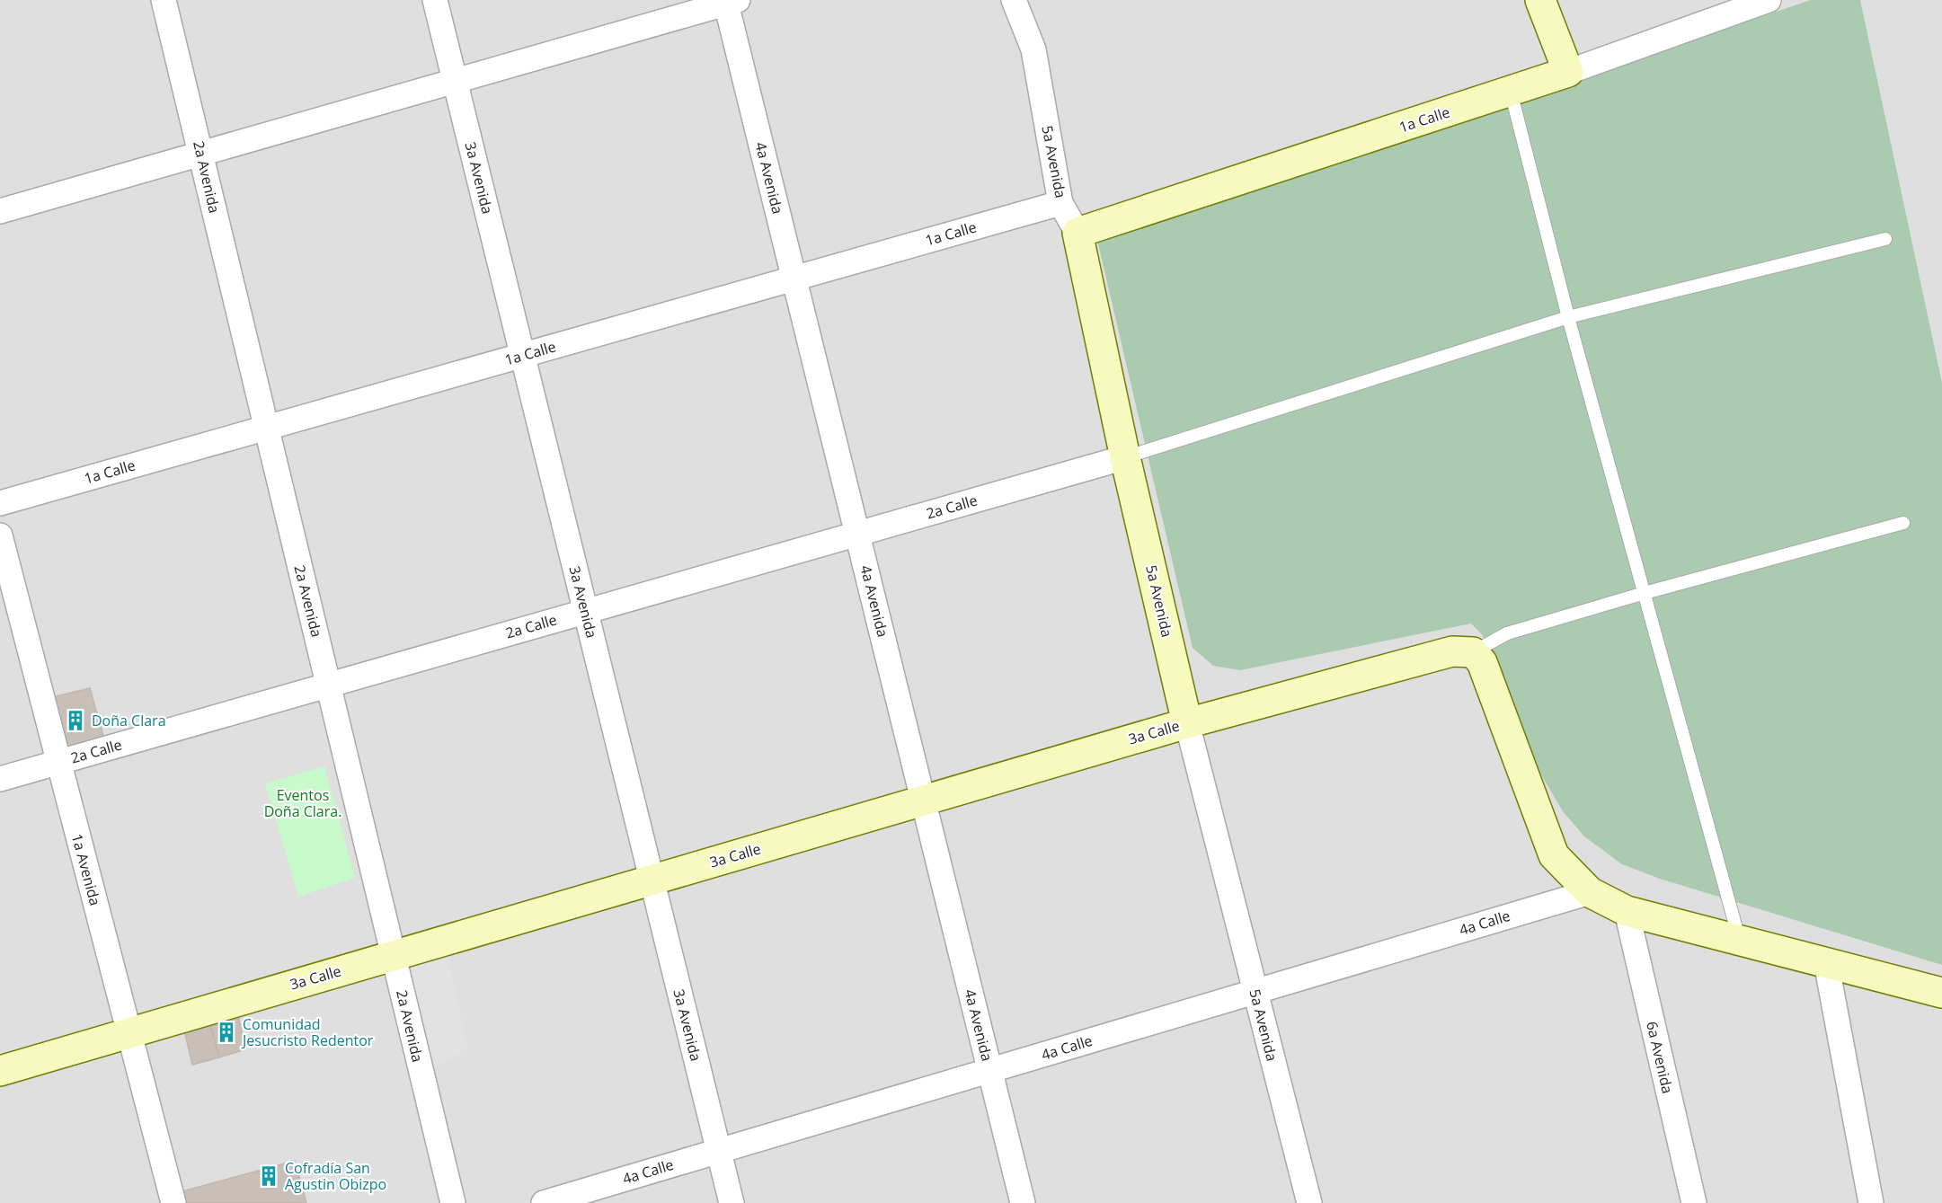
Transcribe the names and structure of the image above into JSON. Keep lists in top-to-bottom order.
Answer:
{
  "streets": {
    "street": [
      "1a Calle",
      "5a Avenida",
      "2a Avenida",
      "3a Avenida",
      "4a Avenida",
      "2a Calle",
      "3a Calle",
      "1a Avenida",
      "4a Calle",
      "6a Avenida"
    ]
  },
  "crossings": [
    ["1a Calle", "5a Avenida"],
    ["1a Calle", "2a Avenida"],
    ["1a Calle", "3a Avenida"],
    ["1a Calle", "4a Avenida"],
    ["5a Avenida", "2a Calle"],
    ["5a Avenida", "3a Calle"],
    ["5a Avenida", "4a Calle"],
    ["2a Avenida", "2a Calle"],
    ["2a Avenida", "3a Calle"],
    ["3a Avenida", "2a Calle"],
    ["3a Avenida", "3a Calle"],
    ["3a Avenida", "4a Calle"],
    ["4a Avenida", "2a Calle"],
    ["4a Avenida", "3a Calle"],
    ["4a Avenida", "4a Calle"],
    ["2a Calle", "1a Avenida"],
    ["3a Calle", "1a Avenida"]
  ],
  "parks": ["Eventos Doña Clara."],
  "places": {
    "building": ["Doña Clara", "Comunidad Jesucristo Redentor", "Cofradía San Agustin Obizpo"]
  }
}
